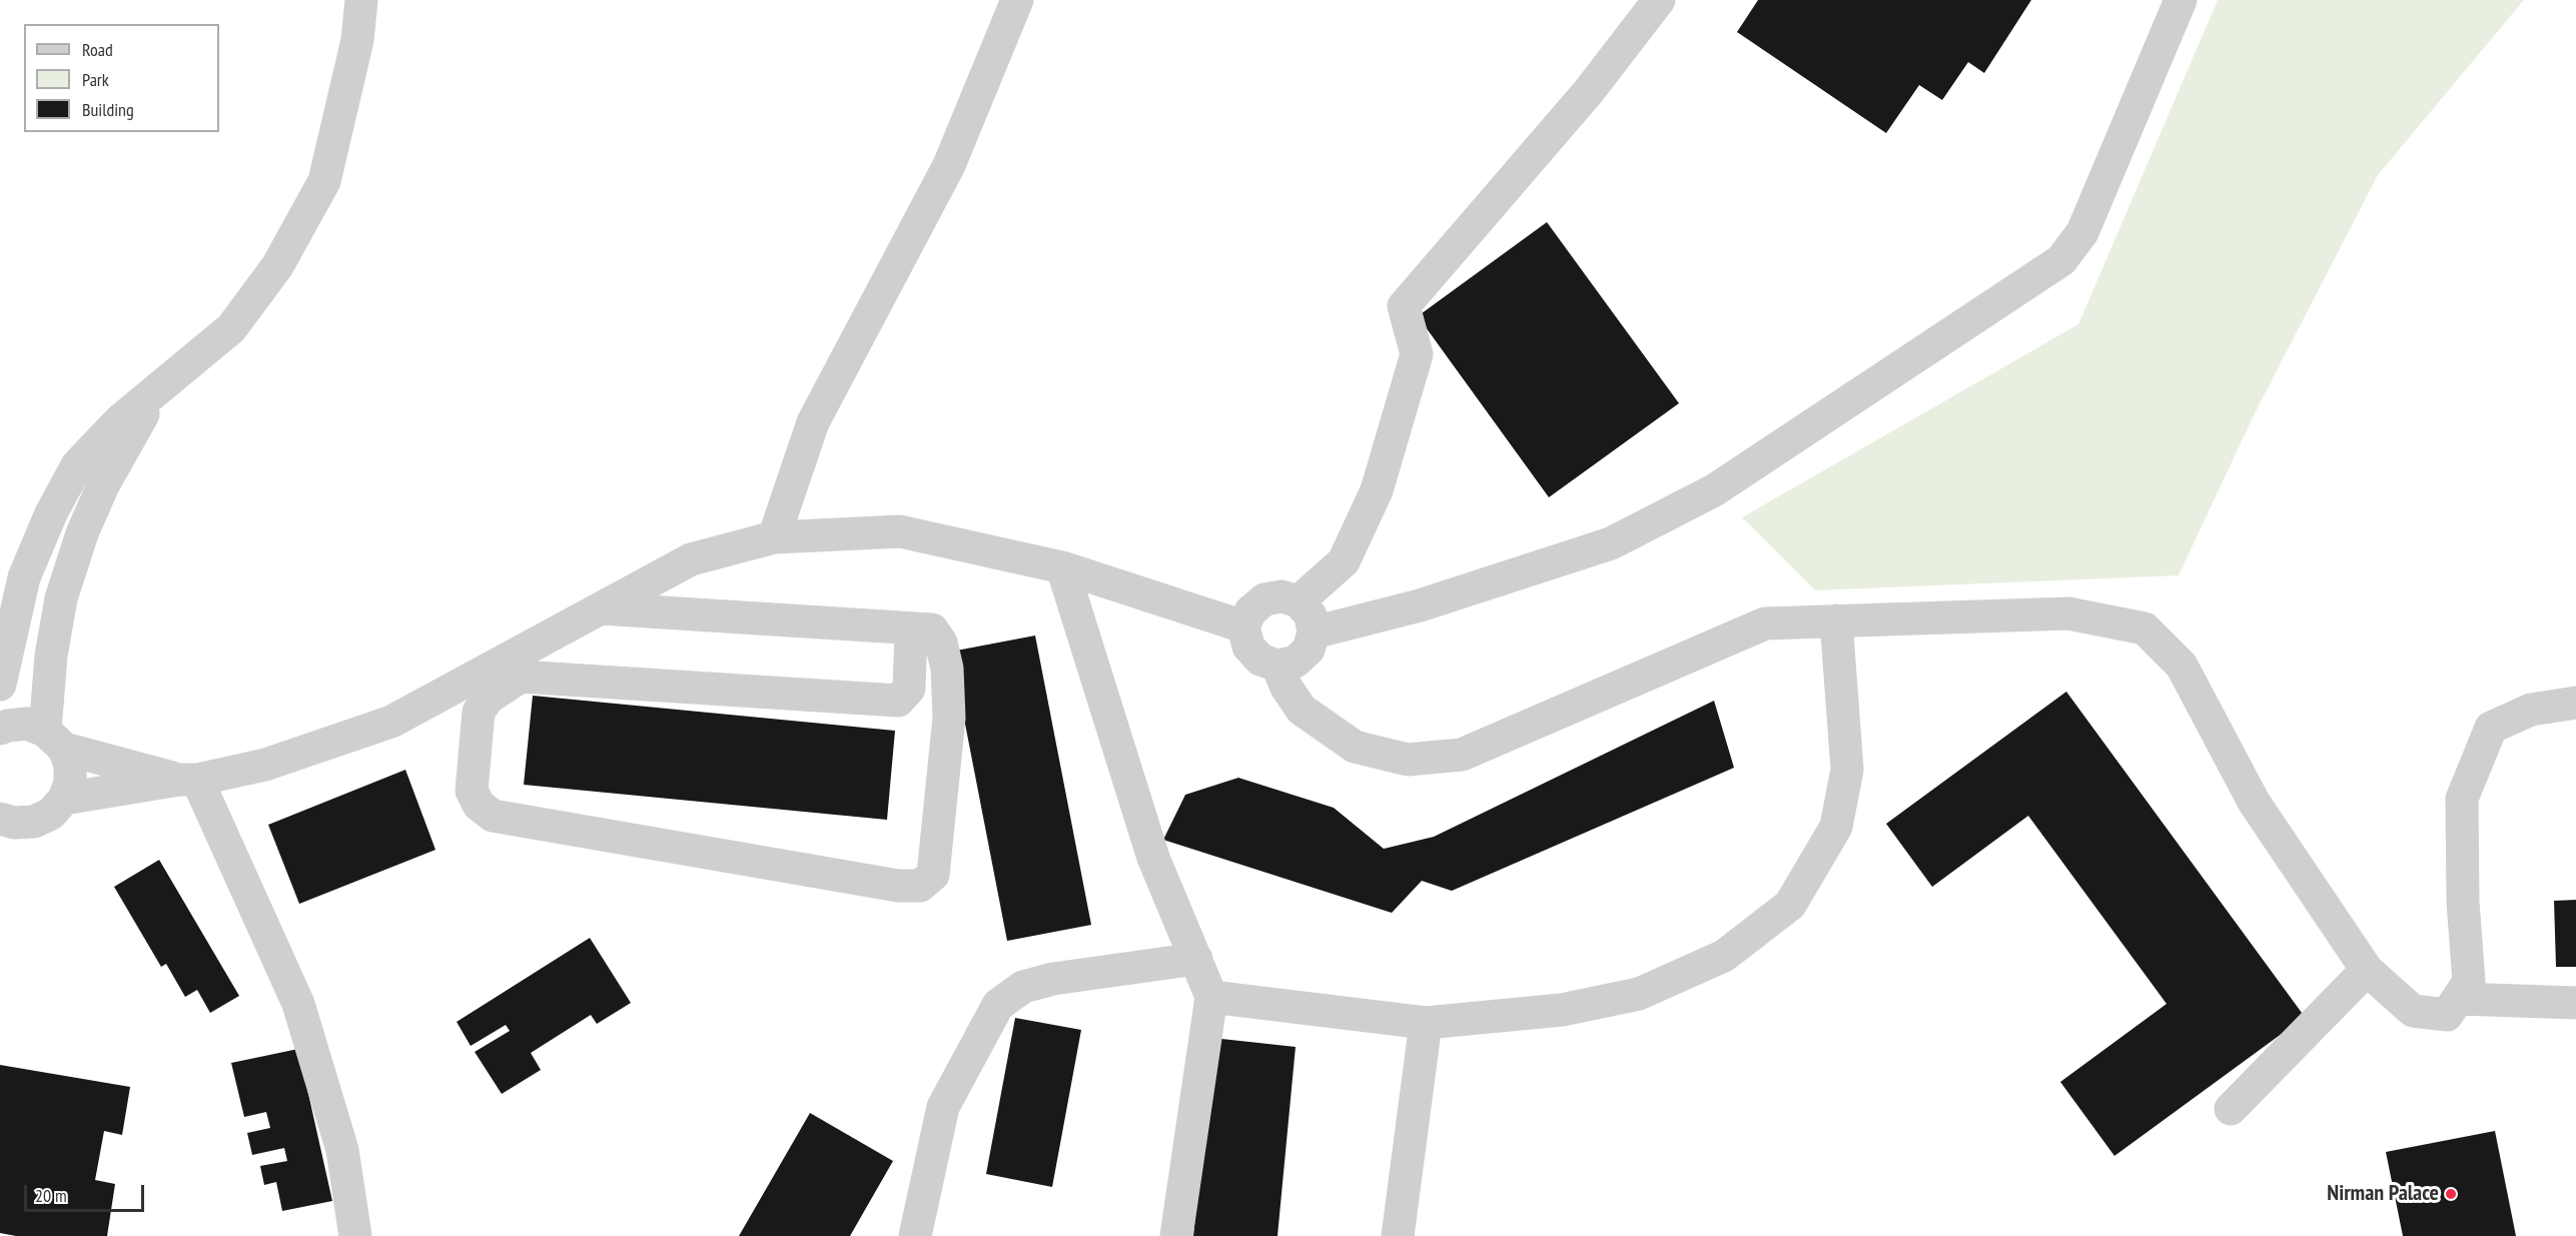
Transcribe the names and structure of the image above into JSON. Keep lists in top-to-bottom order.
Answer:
{
  "places": ["Nirman Palace"],
  "legend": ["Road", "Park", "Building"],
  "scale_bar": "20 m"
}
